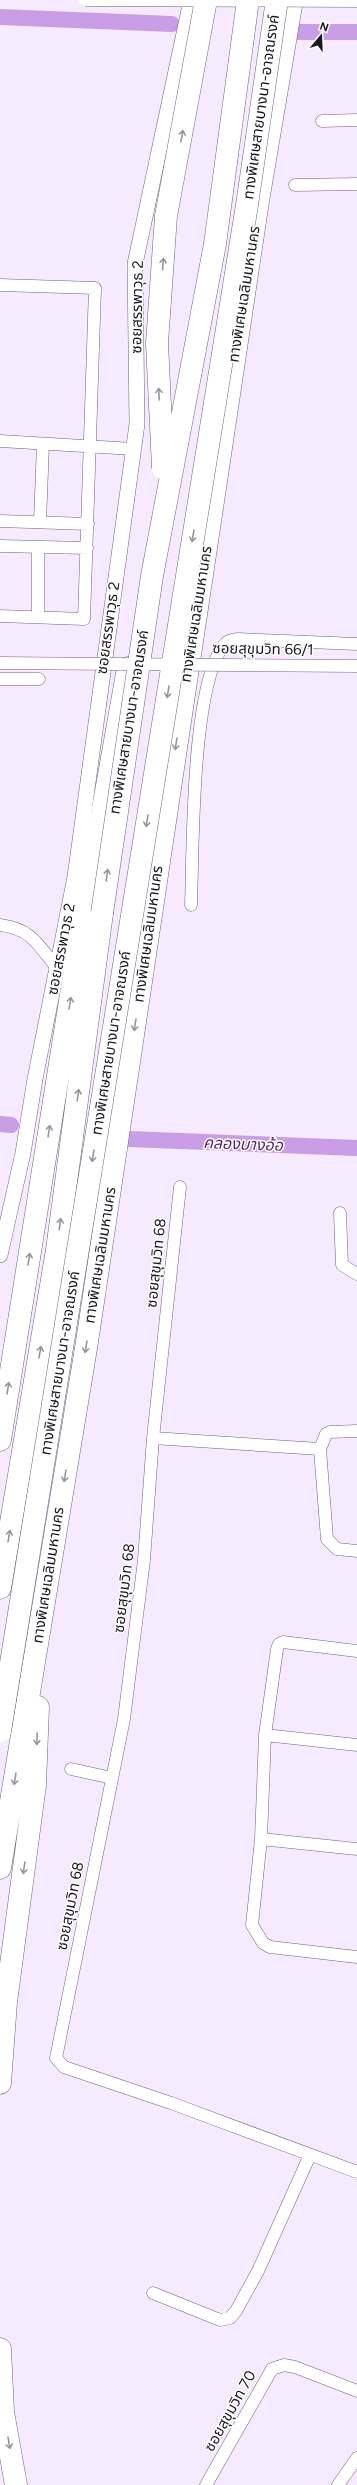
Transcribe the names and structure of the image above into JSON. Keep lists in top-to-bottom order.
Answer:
{
  "streets": {
    "highway": ["ทางพิเศษสายบางนา-อาจณรงค์", "ทางพิเศษเฉลิมมหานคร"],
    "street": [
      "ซอยสรรพาวุธ 2",
      "ซอยสุขุมวิท 66/1",
      "ซอยสุขุมวิท 68",
      "ซอยสุขุมวิท 70"
    ]
  },
  "water": ["คลองบางอ้อ"],
  "north": "top"
}
